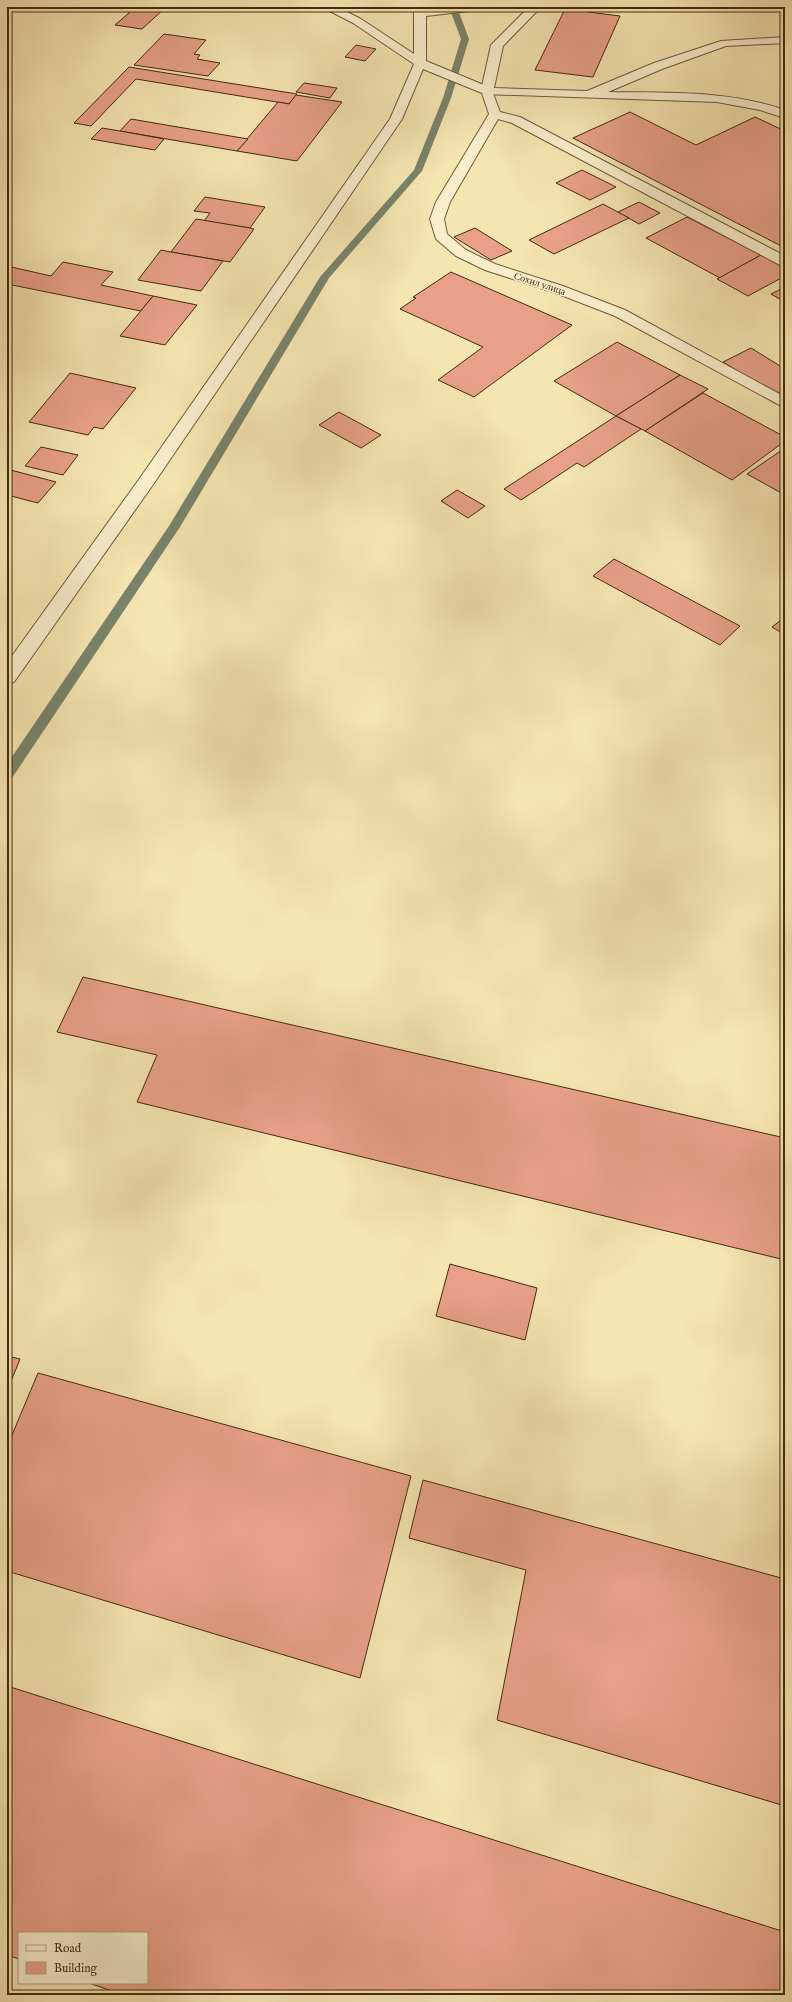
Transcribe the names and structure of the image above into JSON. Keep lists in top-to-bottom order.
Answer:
{
  "streets": {
    "street": ["Сохил улица"]
  },
  "legend": ["Road", "Building"]
}
